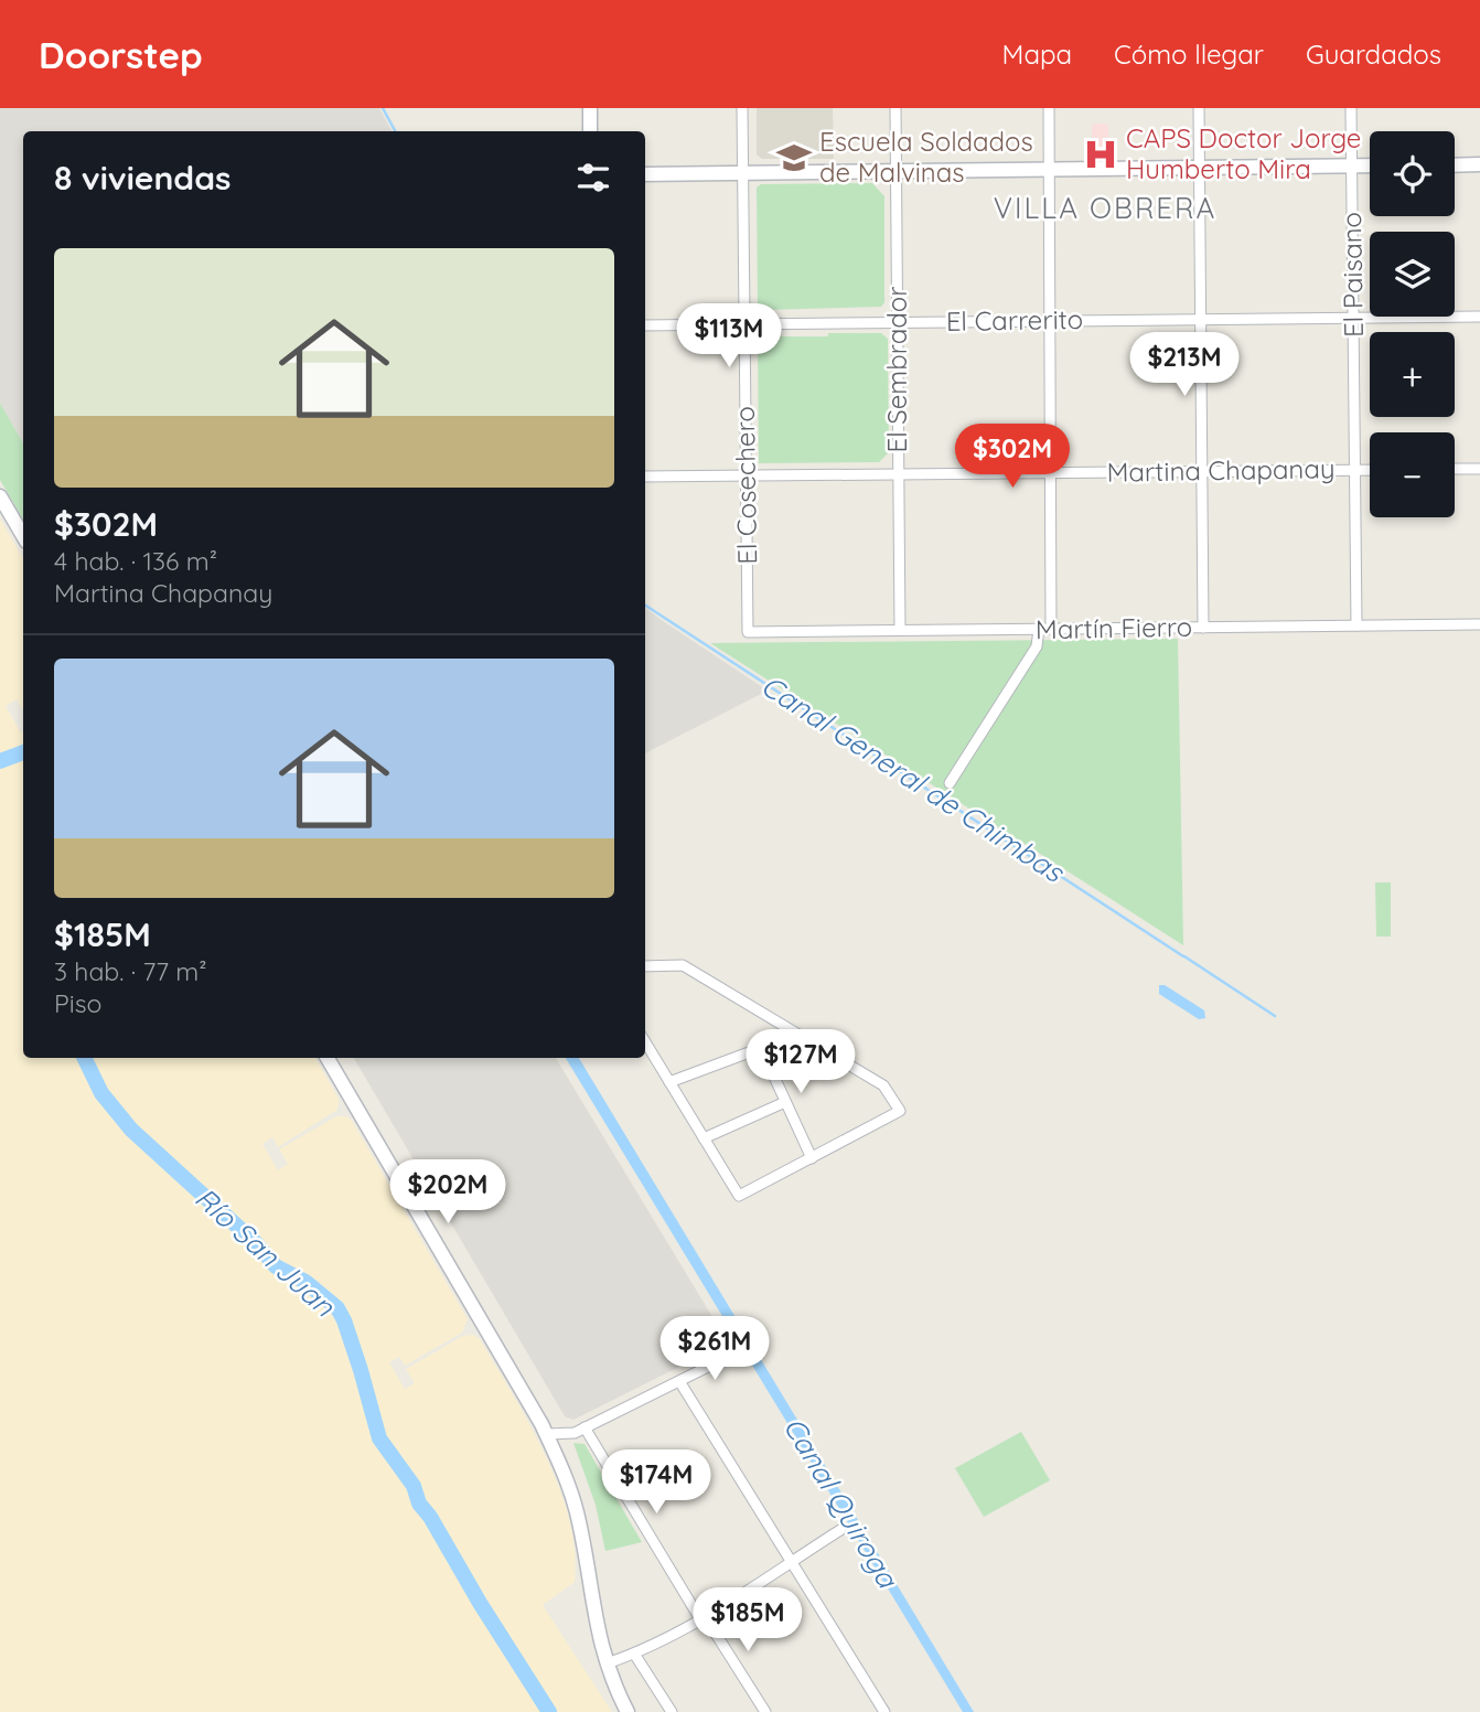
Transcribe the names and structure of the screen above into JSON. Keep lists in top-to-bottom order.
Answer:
{
  "streets": {
    "street": [
      "El Paisano",
      "El Carrerito",
      "El Sembrador",
      "Martina Chapanay",
      "El Cosechero",
      "Martín Fierro"
    ]
  },
  "crossings": [
    ["El Paisano", "El Carrerito"],
    ["El Paisano", "Martina Chapanay"],
    ["El Paisano", "Martín Fierro"],
    ["El Carrerito", "El Sembrador"],
    ["El Carrerito", "El Cosechero"],
    ["El Sembrador", "Martina Chapanay"],
    ["El Sembrador", "Martín Fierro"],
    ["Martina Chapanay", "El Cosechero"],
    ["El Cosechero", "Martín Fierro"]
  ],
  "districts": ["VILLA OBRERA"],
  "water": ["Canal General de Chimbas", "Río San Juan", "Canal Quiroga"],
  "places": {
    "hospital": ["CAPS Doctor Jorge Humberto Mira"],
    "school or university": ["Escuela Soldados de Malvinas"]
  },
  "page": {
    "header": "Doorstep",
    "nav": ["Mapa", "Cómo llegar", "Guardados"],
    "map_buttons": ["+", "−"],
    "heading": "8 viviendas",
    "list": [
      {
        "name": "$302M",
        "note": "4 hab. · 136 m² · Martina Chapanay"
      },
      {
        "name": "$185M",
        "note": "3 hab. · 77 m² · Piso"
      }
    ],
    "price": [
      "$113M",
      "$213M",
      "$302M",
      "$127M",
      "$202M",
      "$261M",
      "$174M",
      "$185M"
    ]
  }
}
